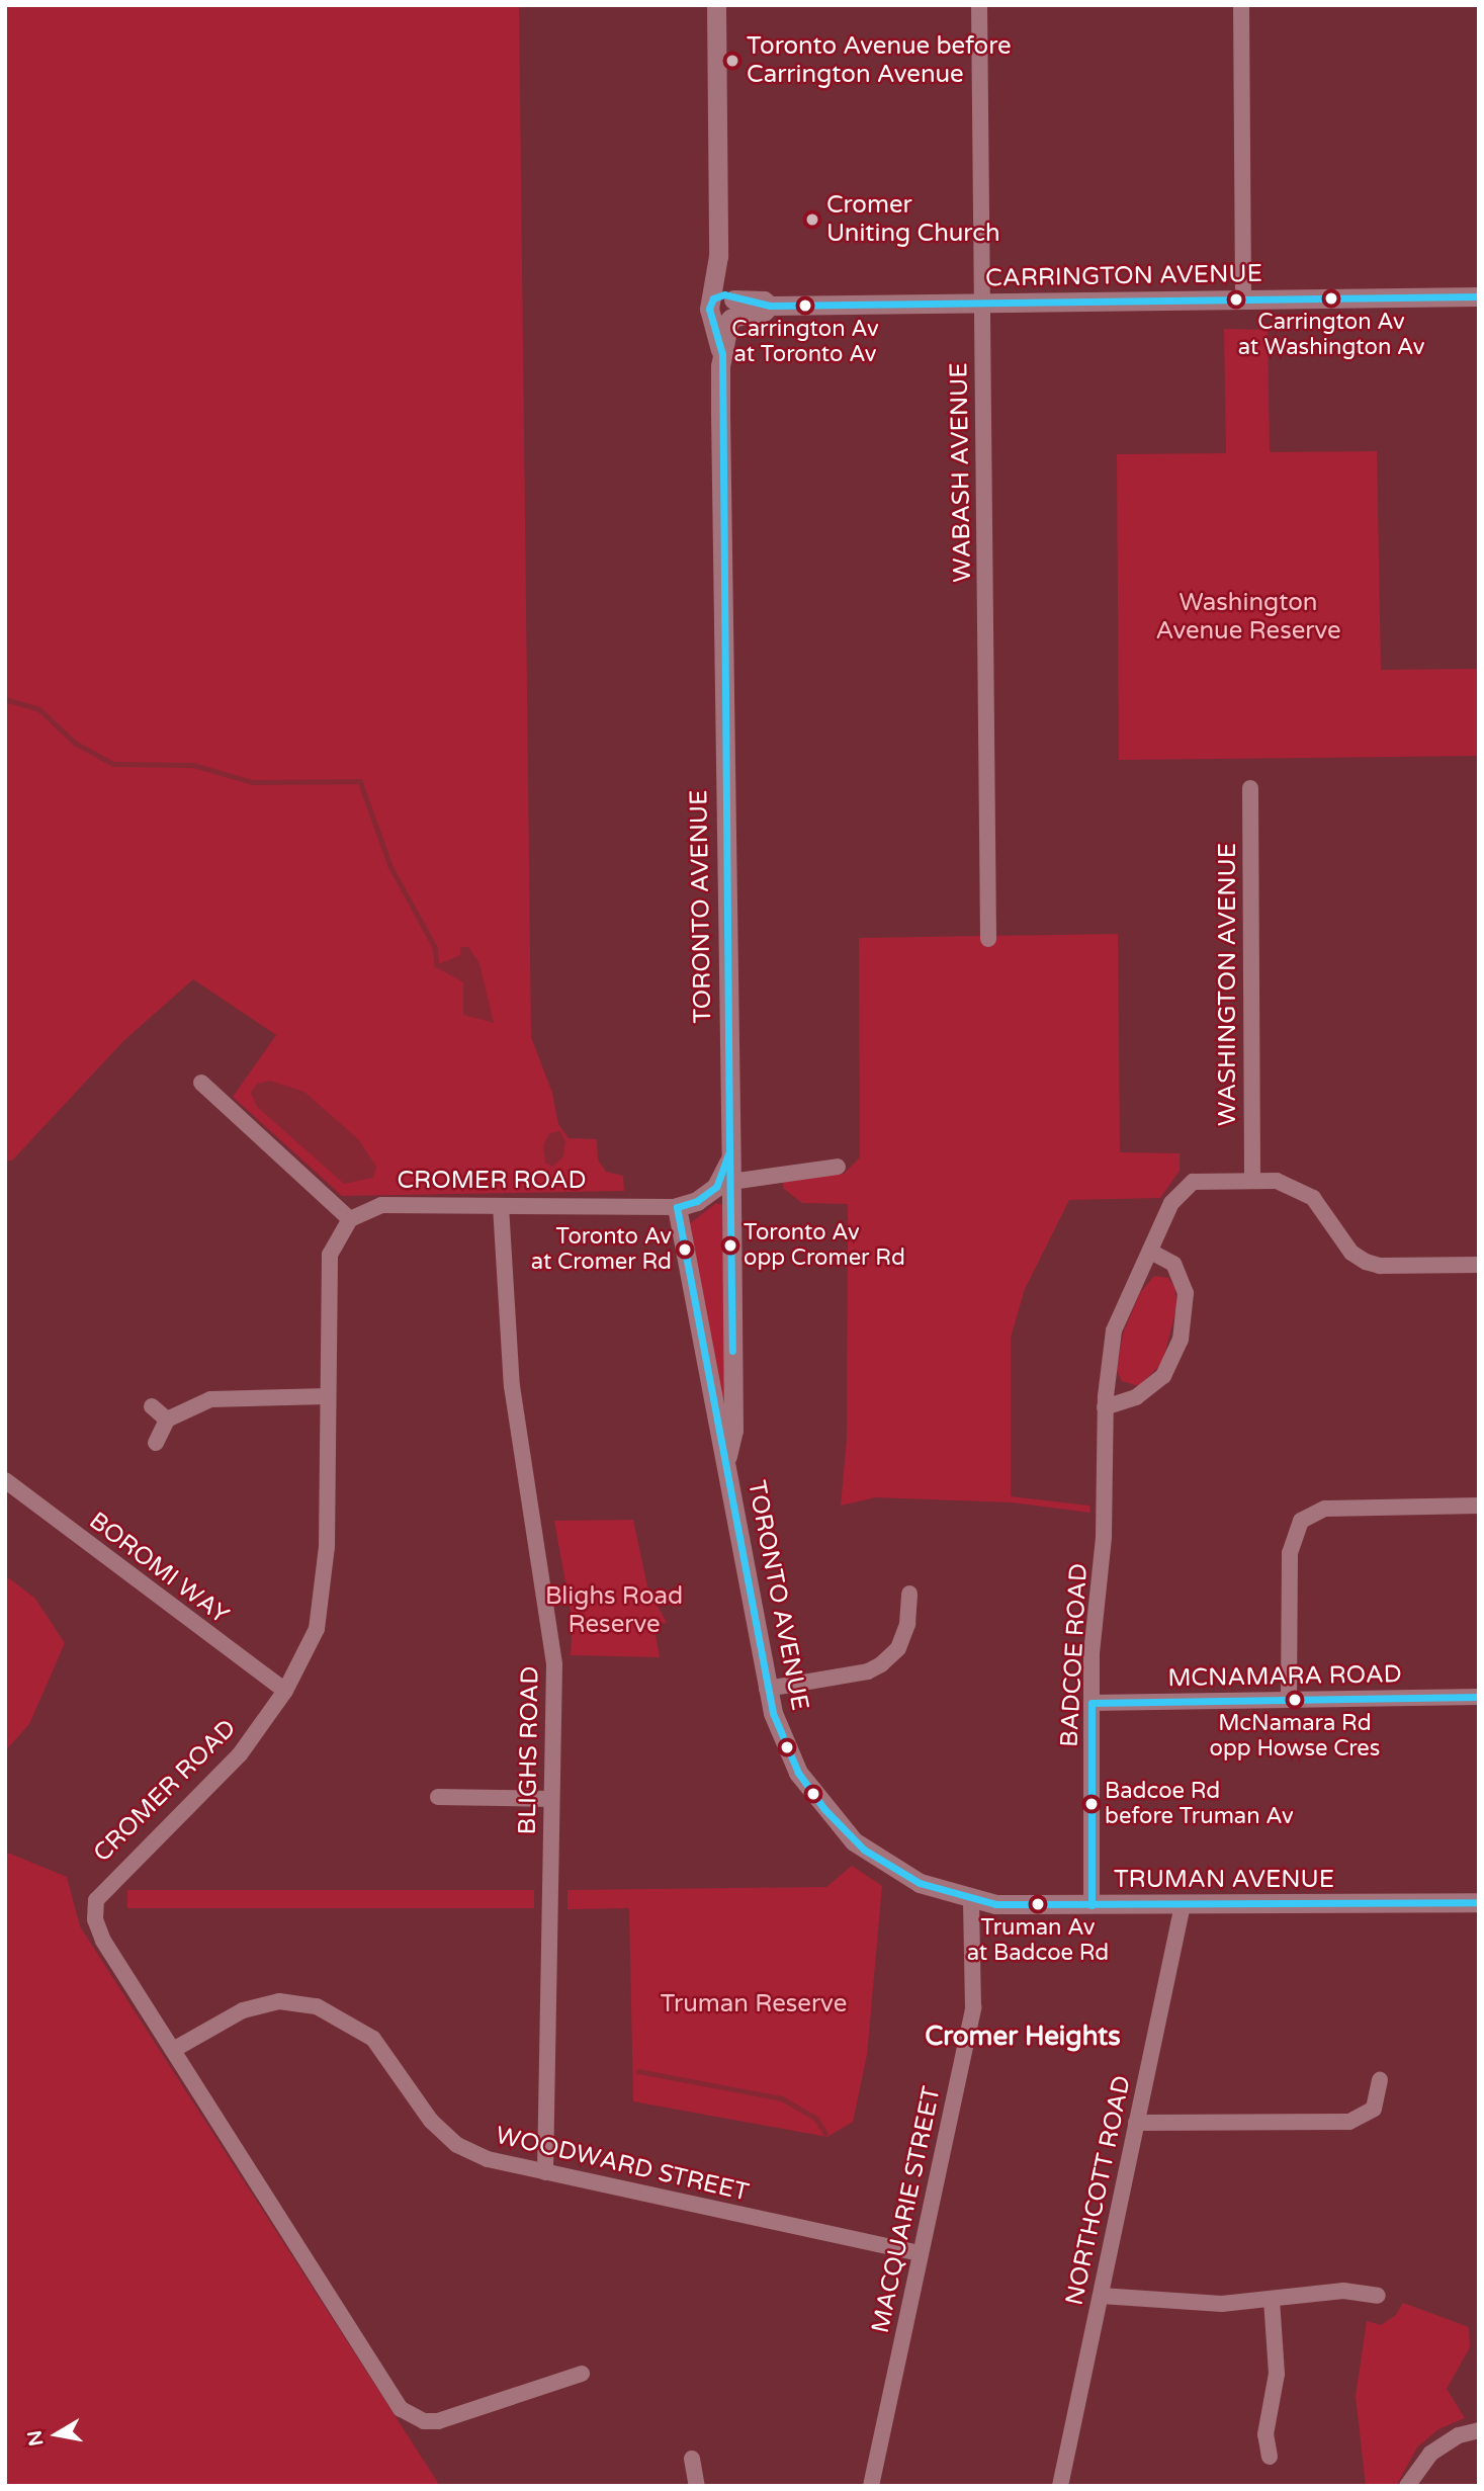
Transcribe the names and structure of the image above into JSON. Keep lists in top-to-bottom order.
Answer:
{
  "streets": {
    "street": [
      "CARRINGTON AVENUE",
      "WABASH AVENUE",
      "TORONTO AVENUE",
      "WASHINGTON AVENUE",
      "CROMER ROAD",
      "BOROMI WAY",
      "BADCOE ROAD",
      "MCNAMARA ROAD",
      "BLIGHS ROAD",
      "TRUMAN AVENUE",
      "WOODWARD STREET",
      "NORTHCOTT ROAD",
      "MACQUARIE STREET"
    ]
  },
  "crossings": [
    ["CARRINGTON AVENUE", "WABASH AVENUE"],
    ["CARRINGTON AVENUE", "TORONTO AVENUE"],
    ["TORONTO AVENUE", "CROMER ROAD"],
    ["TORONTO AVENUE", "TRUMAN AVENUE"],
    ["TORONTO AVENUE", "MACQUARIE STREET"],
    ["WASHINGTON AVENUE", "BADCOE ROAD"],
    ["CROMER ROAD", "BOROMI WAY"],
    ["CROMER ROAD", "BLIGHS ROAD"],
    ["CROMER ROAD", "WOODWARD STREET"],
    ["BADCOE ROAD", "MCNAMARA ROAD"],
    ["BADCOE ROAD", "TRUMAN AVENUE"],
    ["BLIGHS ROAD", "WOODWARD STREET"],
    ["TRUMAN AVENUE", "NORTHCOTT ROAD"],
    ["TRUMAN AVENUE", "MACQUARIE STREET"],
    ["WOODWARD STREET", "MACQUARIE STREET"]
  ],
  "districts": ["Cromer Heights"],
  "parks": ["Washington Avenue Reserve", "Blighs Road Reserve", "Truman Reserve"],
  "places": [
    "Toronto Avenue before Carrington Avenue",
    "Cromer Uniting Church",
    "Carrington Av at Washington Av",
    "Carrington Av at Toronto Av",
    "Toronto Av opp Cromer Rd",
    "Toronto Av at Cromer Rd",
    "McNamara Rd opp Howse Cres",
    "Badcoe Rd before Truman Av",
    "Truman Av at Badcoe Rd"
  ],
  "north": "left"
}
